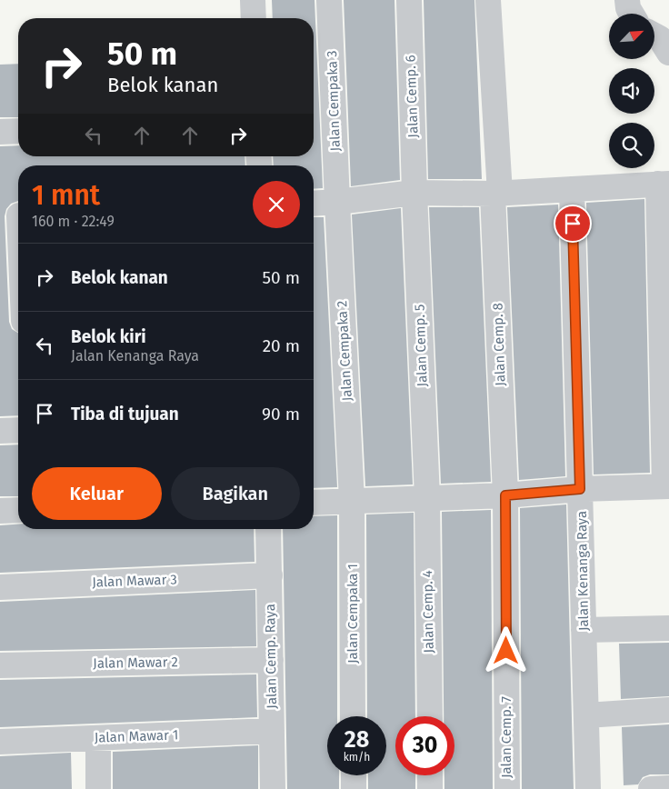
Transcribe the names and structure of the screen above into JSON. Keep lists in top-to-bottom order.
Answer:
{
  "streets": {
    "street": [
      "Jalan Cemp. 6",
      "Jalan Cempaka 3",
      "Jalan Cemp. 8",
      "Jalan Cemp. 5",
      "Jalan Cempaka 2",
      "Jalan Kenanga Raya",
      "Jalan Mawar 3",
      "Jalan Cemp. 4",
      "Jalan Cempaka 1",
      "Jalan Cemp. Raya",
      "Jalan Mawar 2",
      "Jalan Mawar 1",
      "Jalan Cemp. 7"
    ]
  },
  "crossings": [
    ["Jalan Cemp. 6", "Jalan Cemp. 5"],
    ["Jalan Cempaka 3", "Jalan Cempaka 2"],
    ["Jalan Cemp. 8", "Jalan Cemp. 7"],
    ["Jalan Cemp. 5", "Jalan Cemp. 4"],
    ["Jalan Cempaka 2", "Jalan Cempaka 1"],
    ["Jalan Mawar 3", "Jalan Cemp. Raya"],
    ["Jalan Cemp. Raya", "Jalan Mawar 2"],
    ["Jalan Cemp. Raya", "Jalan Mawar 1"]
  ],
  "north": "top right",
  "page": {
    "turn": ["50 m", "Belok kanan"],
    "heading": ["1 mnt", "160 m · 22:49"],
    "list": [
      {
        "name": "Belok kanan",
        "value": "50 m"
      },
      {
        "name": "Belok kiri",
        "note": "Jalan Kenanga Raya",
        "value": "20 m"
      },
      {
        "name": "Tiba di tujuan",
        "value": "90 m"
      }
    ],
    "buttons": ["Keluar", "Bagikan"],
    "speed": "28 km/h",
    "limit": "30"
  }
}
